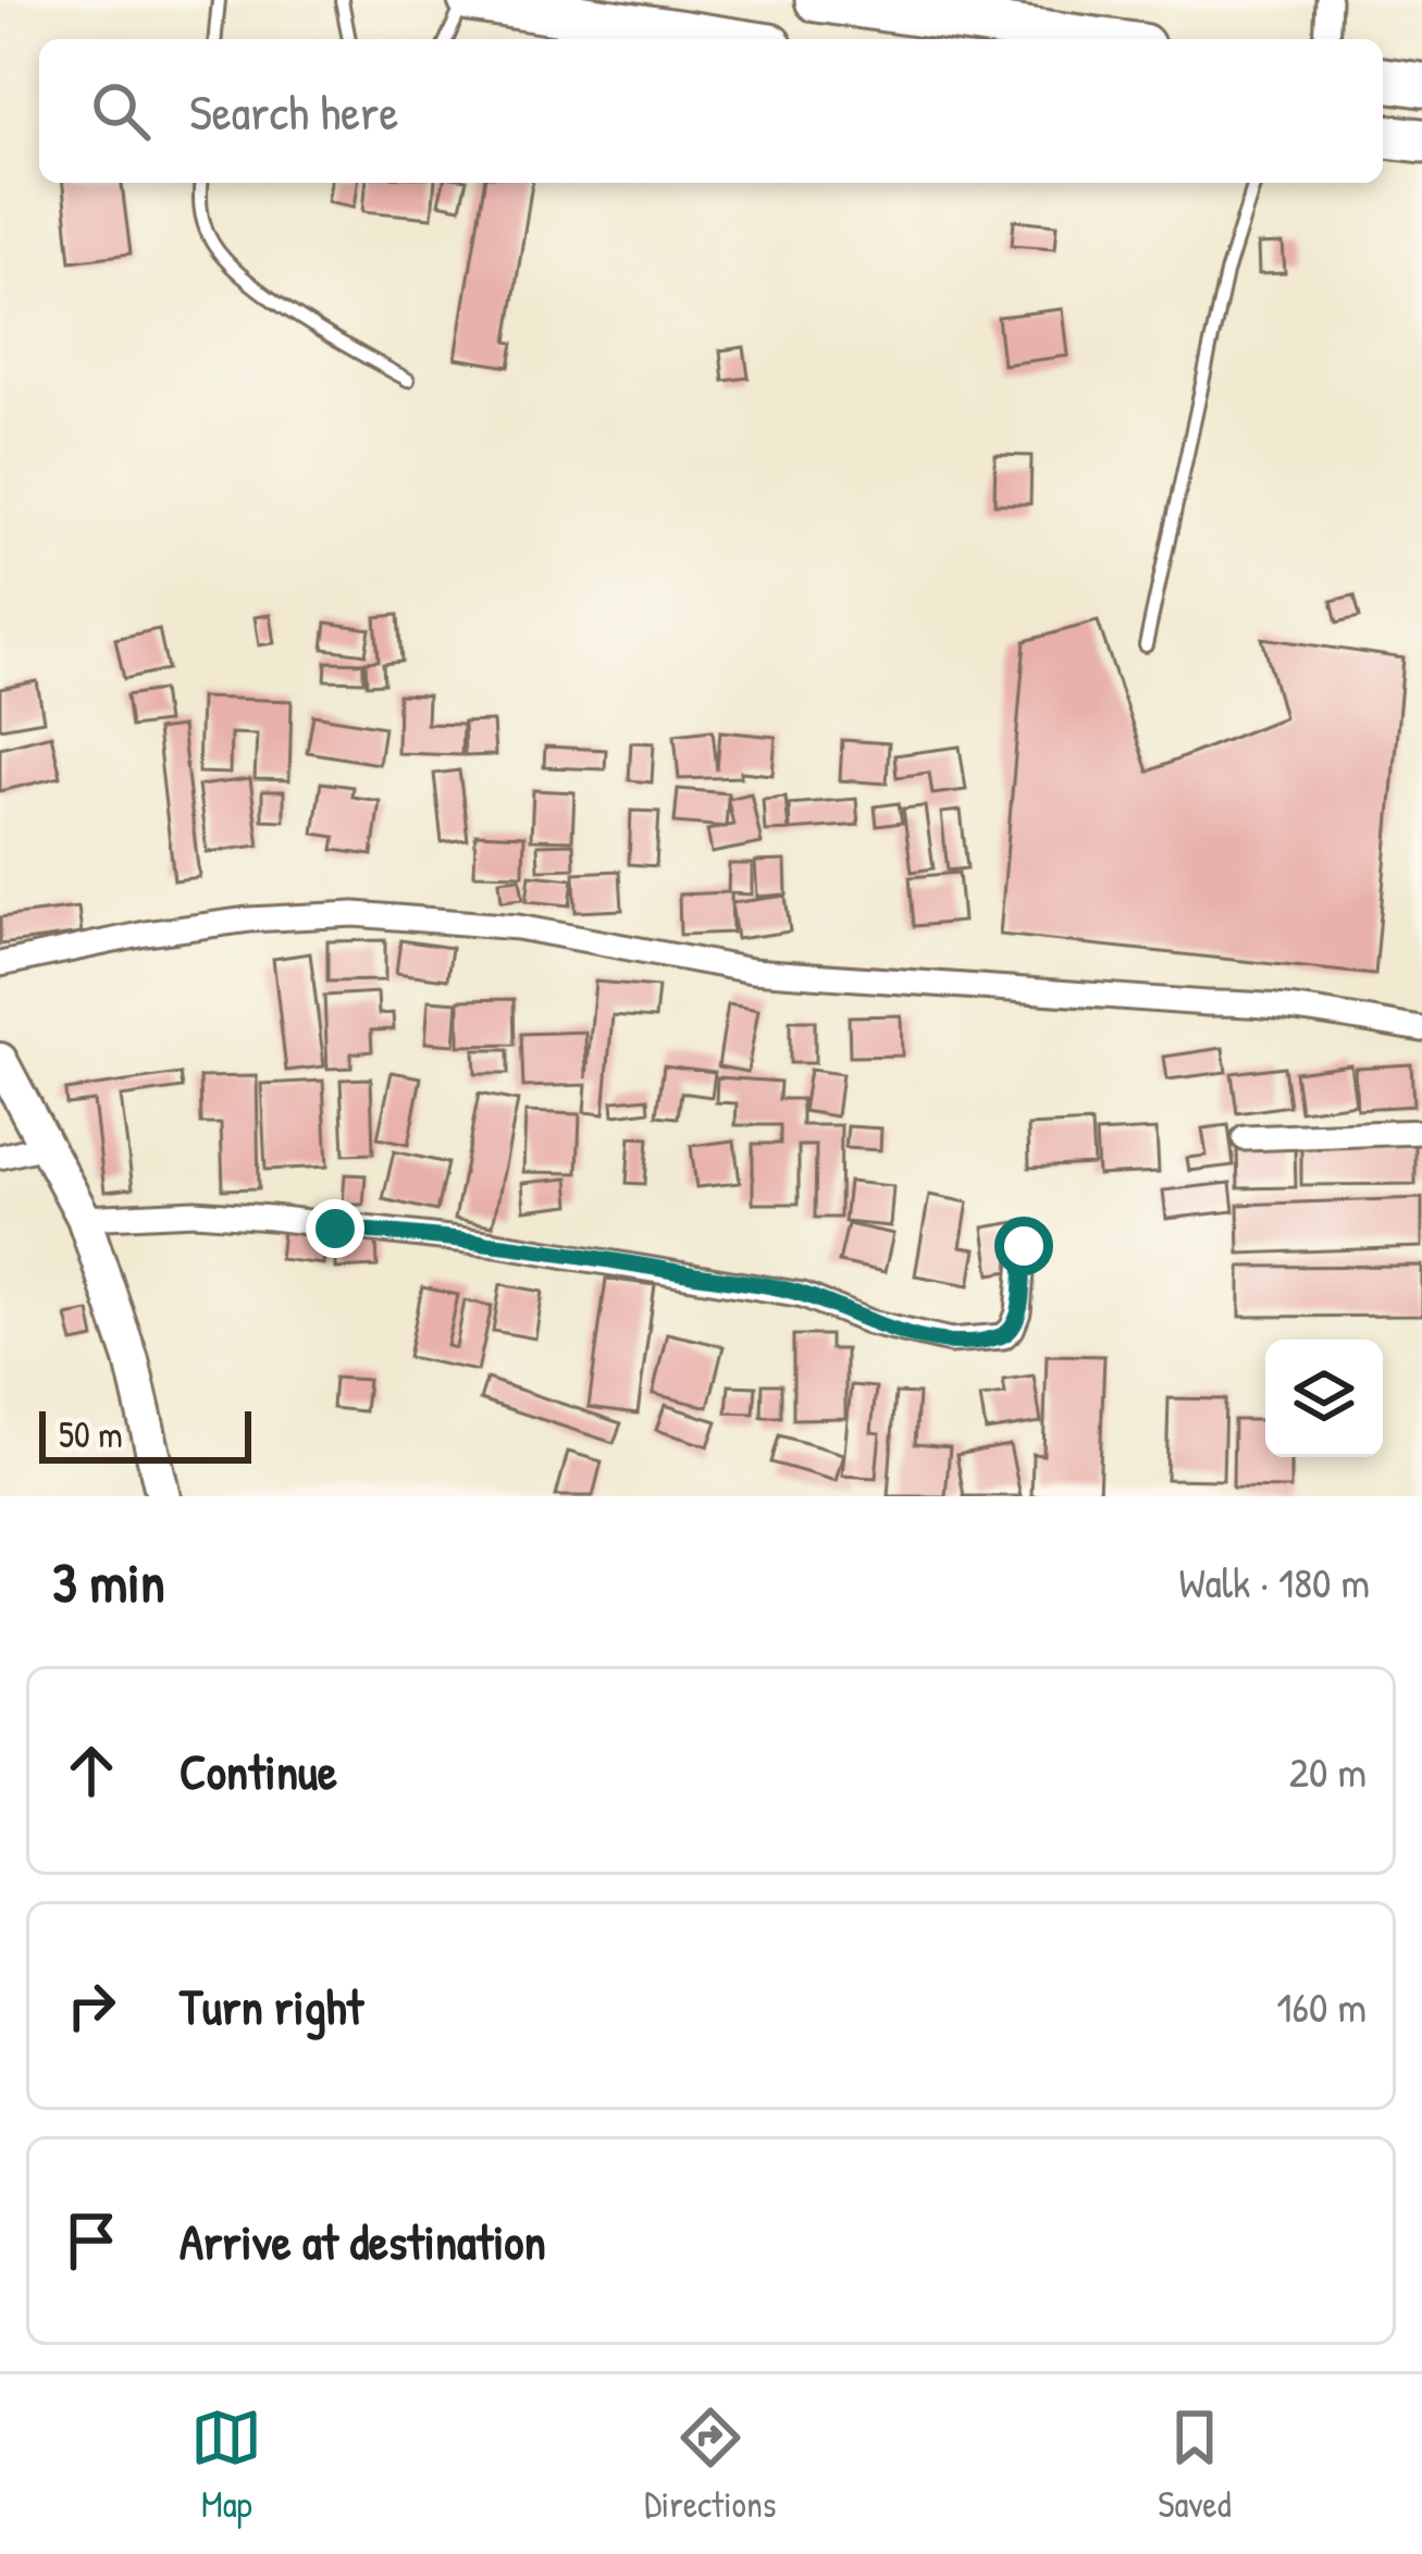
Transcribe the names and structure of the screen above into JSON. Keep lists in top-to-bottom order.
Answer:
{
  "scale_bar": "50 m",
  "page": {
    "search": "Search here",
    "scale": "50 m",
    "heading": ["3 min", "Walk · 180 m"],
    "list": [
      ["Continue", "20 m"],
      ["Turn right", "160 m"],
      "Arrive at destination"
    ],
    "nav": ["Map", "Directions", "Saved"]
  }
}
